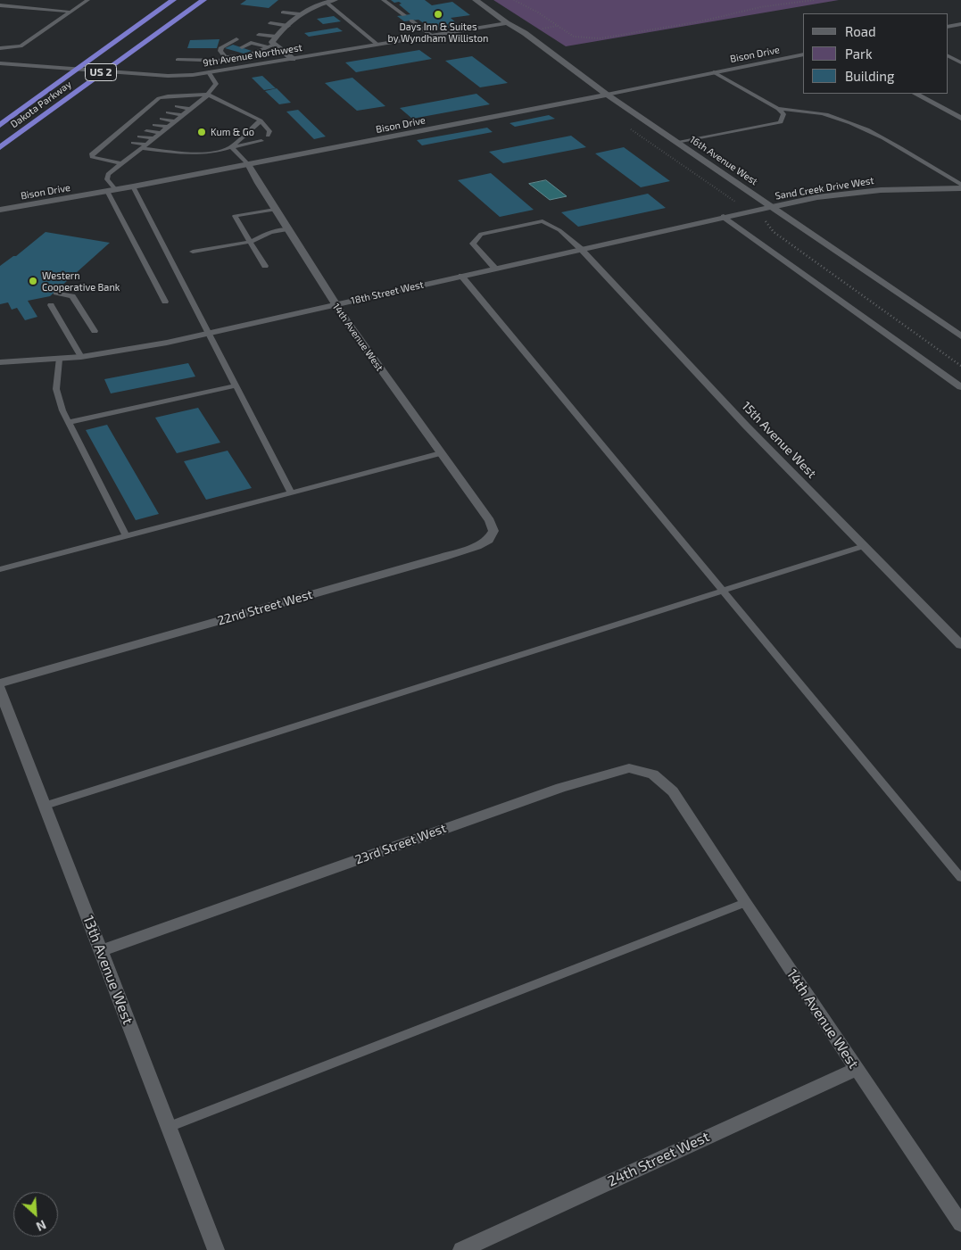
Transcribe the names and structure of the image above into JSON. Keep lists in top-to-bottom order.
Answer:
{
  "streets": {
    "highway": ["US 2", "Dakota Parkway"],
    "street": [
      "Bison Drive",
      "9th Avenue Northwest",
      "16th Avenue West",
      "Sand Creek Drive West",
      "18th Street West",
      "14th Avenue West",
      "15th Avenue West",
      "22nd Street West",
      "23rd Street West",
      "13th Avenue West",
      "24th Street West"
    ]
  },
  "crossings": [
    ["Bison Drive", "16th Avenue West"],
    ["Bison Drive", "14th Avenue West"],
    ["9th Avenue Northwest", "Dakota Parkway"],
    ["9th Avenue Northwest", "16th Avenue West"],
    ["16th Avenue West", "Sand Creek Drive West"],
    ["16th Avenue West", "18th Street West"],
    ["Sand Creek Drive West", "18th Street West"],
    ["18th Street West", "14th Avenue West"],
    ["18th Street West", "15th Avenue West"],
    ["14th Avenue West", "22nd Street West"],
    ["14th Avenue West", "23rd Street West"],
    ["14th Avenue West", "24th Street West"],
    ["23rd Street West", "13th Avenue West"]
  ],
  "places": ["Days Inn & Suites by Wyndham Williston", "Kum & Go", "Western Cooperative Bank"],
  "legend": ["Road", "Park", "Building"],
  "north": "bottom right"
}
